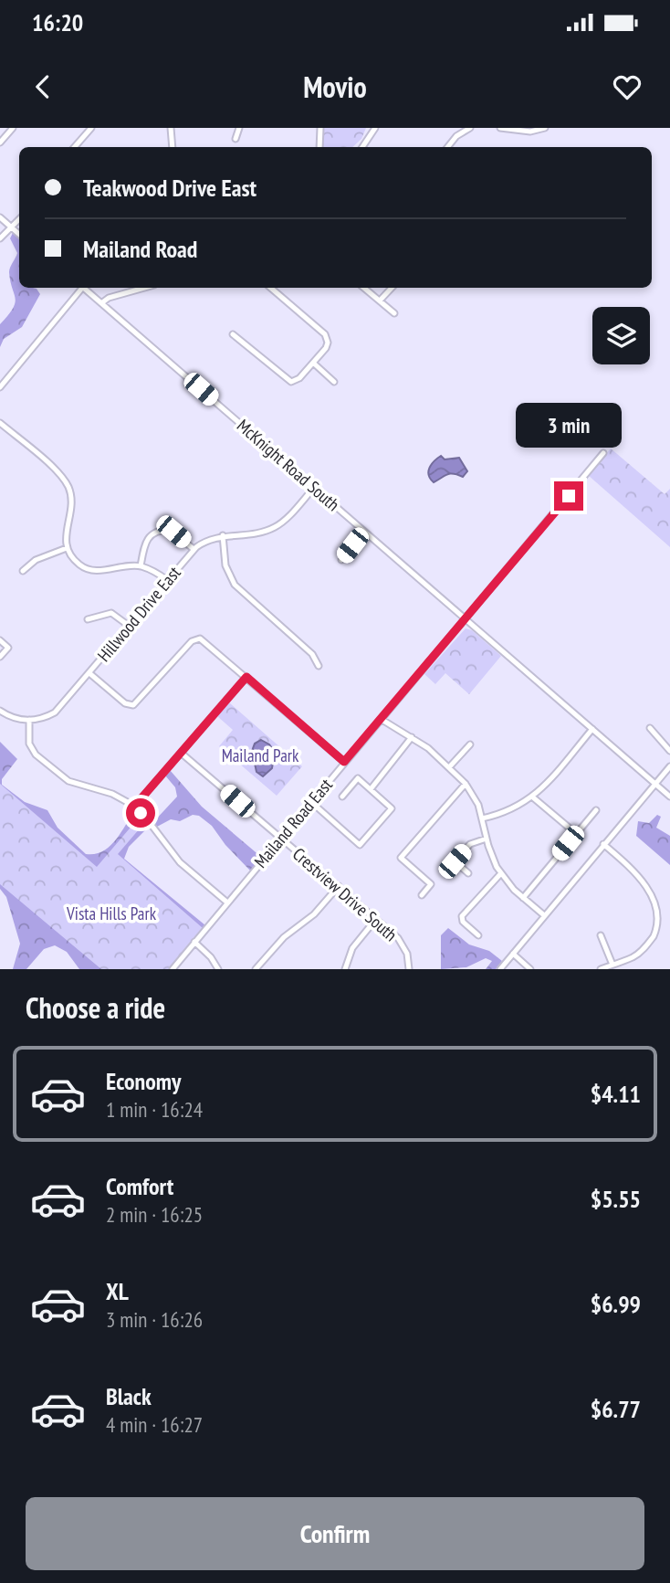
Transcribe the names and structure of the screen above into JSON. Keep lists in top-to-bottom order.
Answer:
{
  "streets": {
    "street": [
      "McKnight Road South",
      "Hillwood Drive East",
      "Mailand Road East",
      "Crestview Drive South"
    ]
  },
  "crossings": [
    ["McKnight Road South", "Hillwood Drive East"],
    ["McKnight Road South", "Mailand Road East"],
    ["Mailand Road East", "Crestview Drive South"]
  ],
  "parks": ["Mailand Park", "Vista Hills Park"],
  "page": {
    "status": "16:20",
    "header": "Movio",
    "banner": ["Teakwood Drive East", "Mailand Road"],
    "bubble": "3 min",
    "heading": "Choose a ride",
    "list": [
      {
        "name": "Economy",
        "note": "1 min · 16:24",
        "value": "$4.11"
      },
      {
        "name": "Comfort",
        "note": "2 min · 16:25",
        "value": "$5.55"
      },
      {
        "name": "XL",
        "note": "3 min · 16:26",
        "value": "$6.99"
      },
      {
        "name": "Black",
        "note": "4 min · 16:27",
        "value": "$6.77"
      }
    ],
    "buttons": "Confirm"
  }
}
